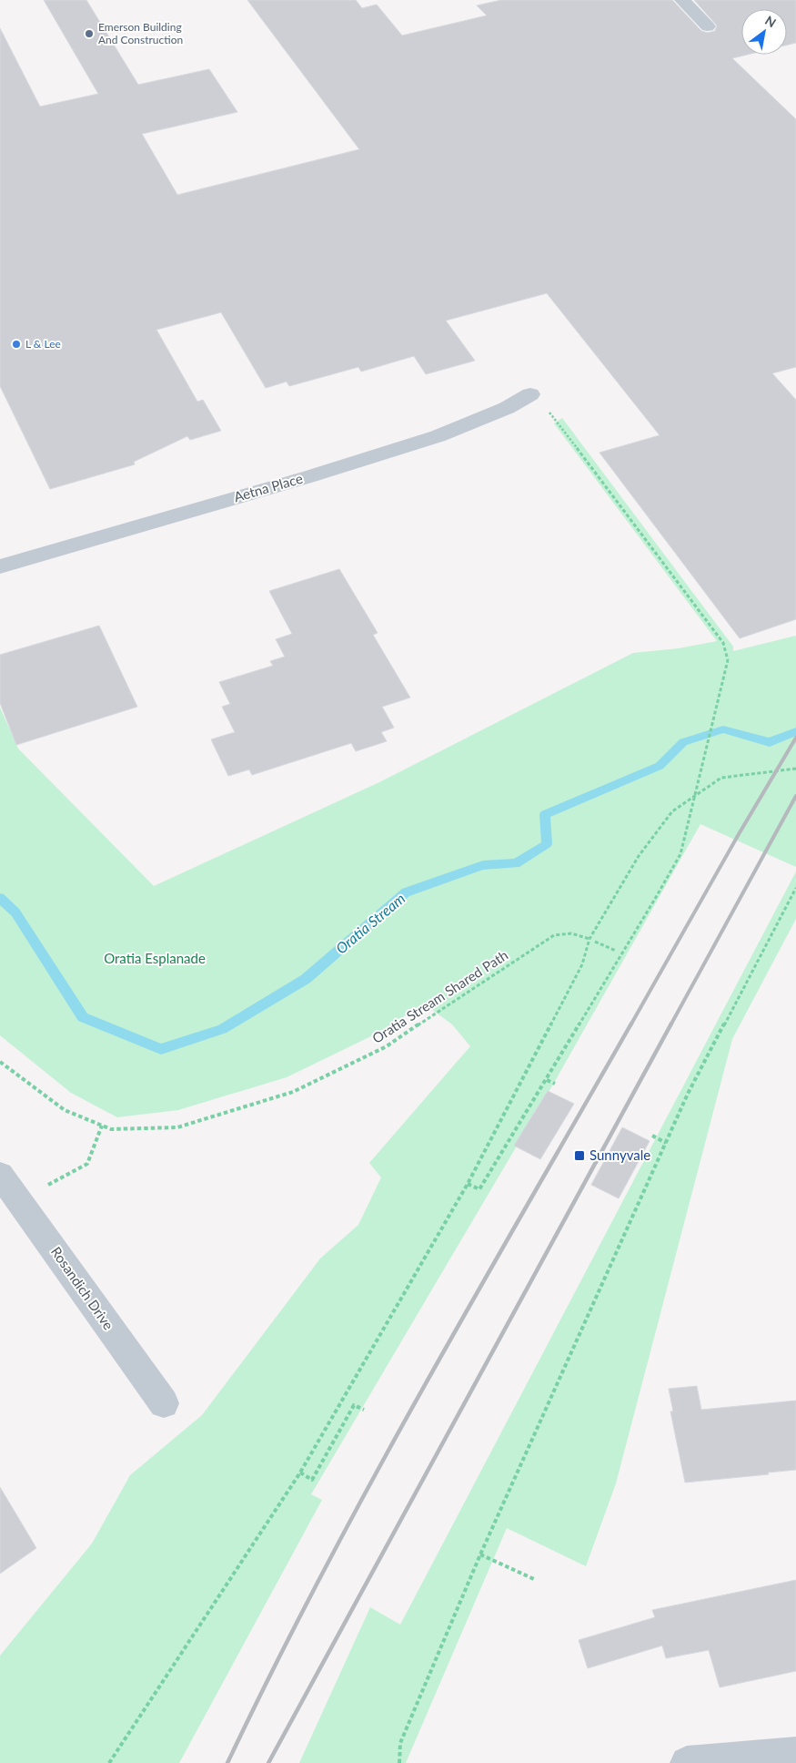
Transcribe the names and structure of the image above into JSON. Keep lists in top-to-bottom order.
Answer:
{
  "streets": {
    "street": ["Aetna Place", "Rosandich Drive"],
    "path": ["Oratia Stream Shared Path"]
  },
  "water": ["Oratia Stream"],
  "parks": ["Oratia Esplanade"],
  "places": {
    "other": ["Emerson Building And Construction", "L & Lee"],
    "transit": ["Sunnyvale"]
  },
  "north": "top right"
}
